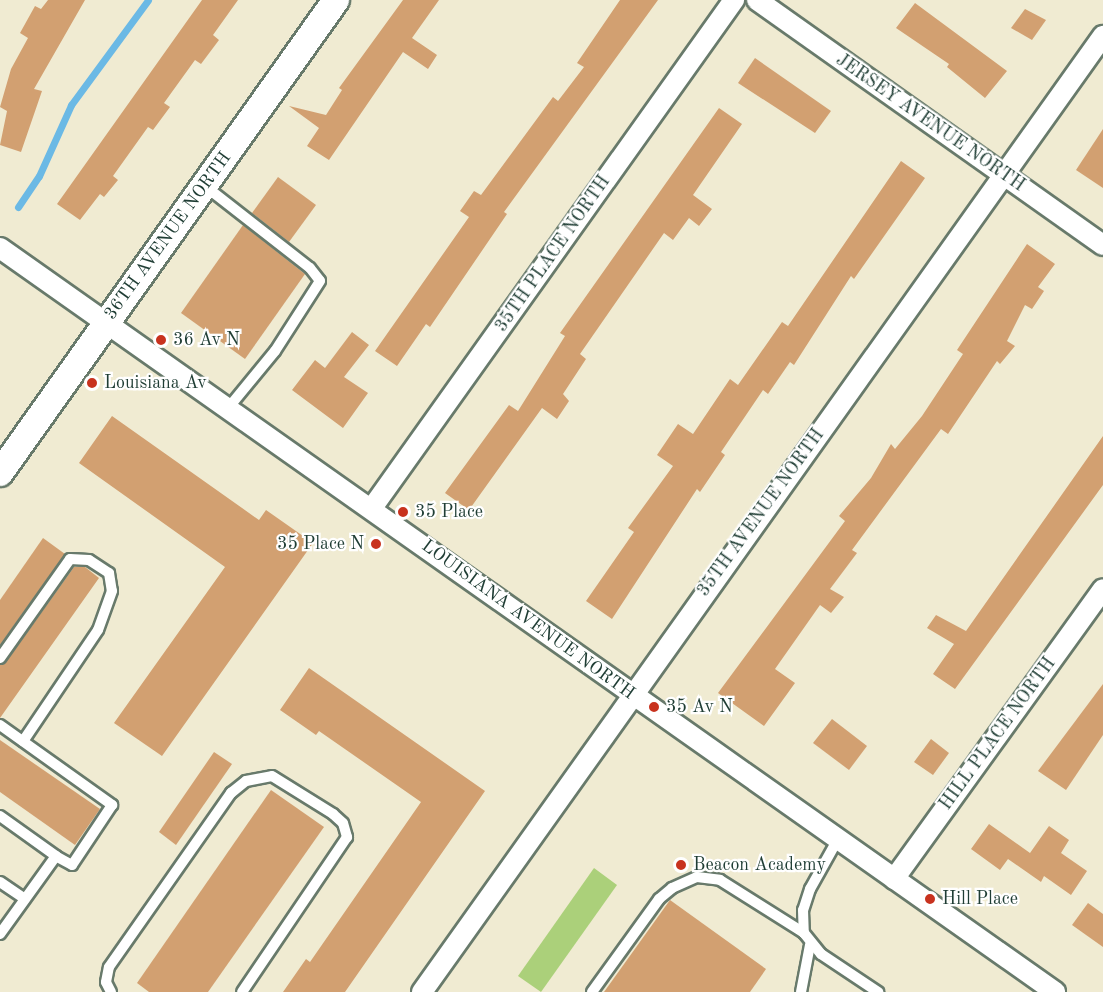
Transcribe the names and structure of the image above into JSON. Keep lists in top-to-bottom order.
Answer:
{
  "streets": {
    "street": [
      "JERSEY AVENUE NORTH",
      "36TH AVENUE NORTH",
      "35TH PLACE NORTH",
      "35TH AVENUE NORTH",
      "LOUISIANA AVENUE NORTH",
      "HILL PLACE NORTH"
    ]
  },
  "crossings": [
    ["JERSEY AVENUE NORTH", "35TH AVENUE NORTH"],
    ["36TH AVENUE NORTH", "LOUISIANA AVENUE NORTH"],
    ["35TH PLACE NORTH", "LOUISIANA AVENUE NORTH"],
    ["35TH AVENUE NORTH", "LOUISIANA AVENUE NORTH"],
    ["LOUISIANA AVENUE NORTH", "HILL PLACE NORTH"]
  ],
  "places": [
    "36 Av N",
    "Louisiana Av",
    "35 Place",
    "35 Place N",
    "35 Av N",
    "Beacon Academy",
    "Hill Place"
  ]
}
